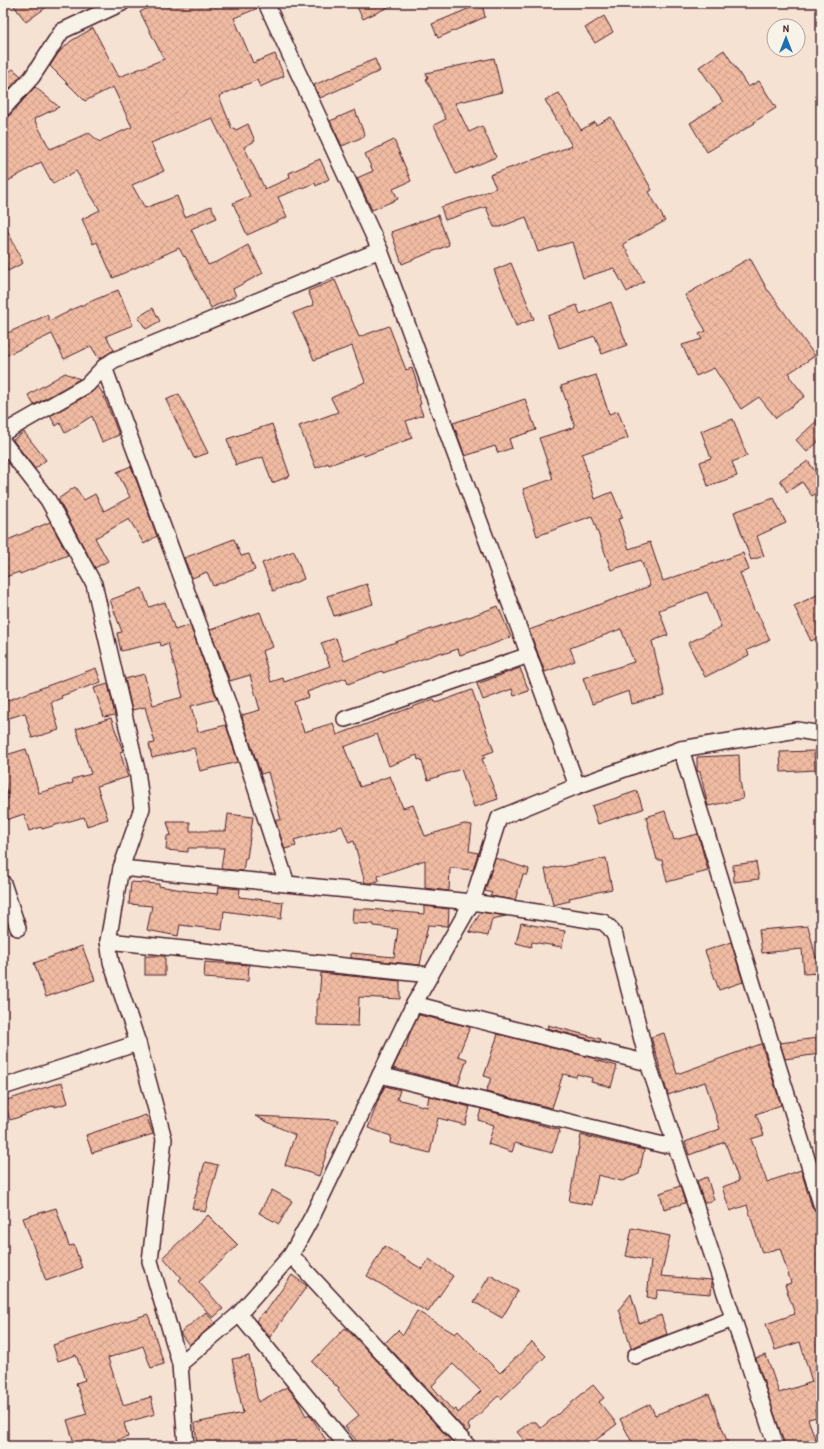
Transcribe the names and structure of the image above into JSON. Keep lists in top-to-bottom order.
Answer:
{
  "north": "top"
}
